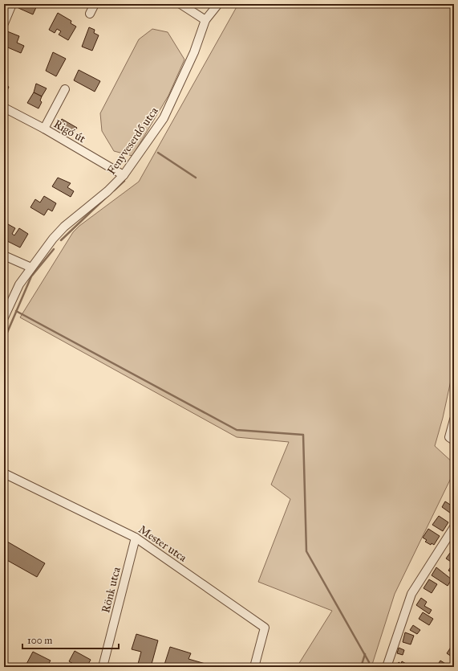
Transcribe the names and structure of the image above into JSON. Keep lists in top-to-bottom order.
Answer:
{
  "streets": {
    "street": [
      "Rigó út",
      "Fenyveserdő utca",
      "Mester utca",
      "Rönk utca"
    ]
  },
  "crossings": [
    ["Rigó út", "Fenyveserdő utca"],
    ["Mester utca", "Rönk utca"]
  ],
  "scale_bar": "100 m"
}
